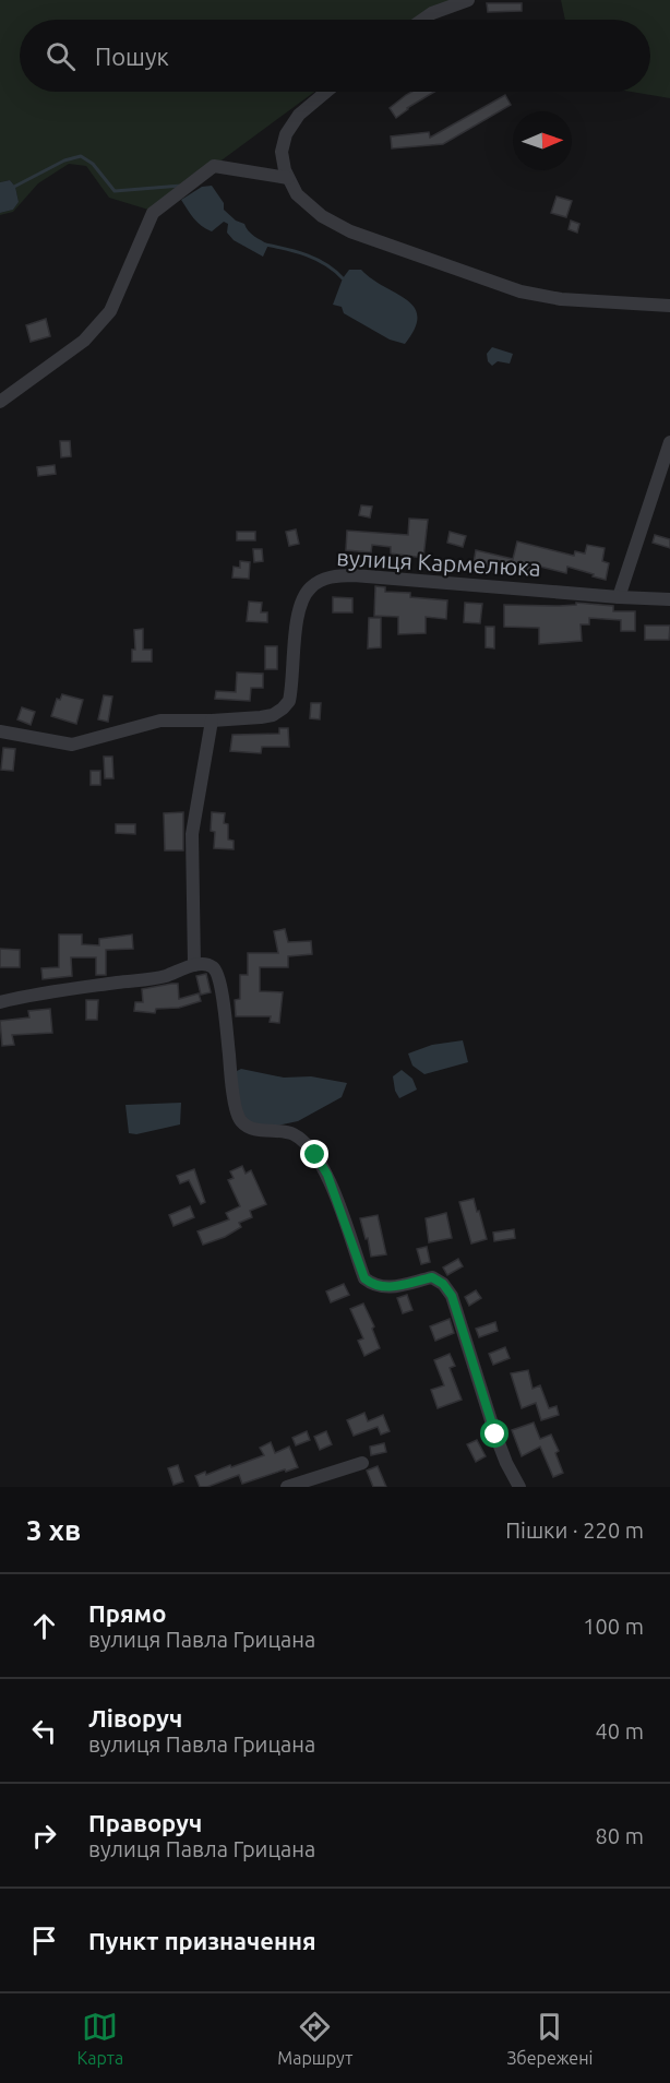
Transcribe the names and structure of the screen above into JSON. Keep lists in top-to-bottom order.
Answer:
{
  "streets": {
    "street": ["вулиця Кармелюка"]
  },
  "north": "right",
  "page": {
    "search": "Пошук",
    "heading": ["3 хв", "Пішки · 220 m"],
    "list": [
      ["Прямо", "вулиця Павла Грицана", "100 m"],
      ["Ліворуч", "вулиця Павла Грицана", "40 m"],
      ["Праворуч", "вулиця Павла Грицана", "80 m"],
      "Пункт призначення"
    ],
    "nav": ["Карта", "Маршрут", "Збережені"]
  }
}
